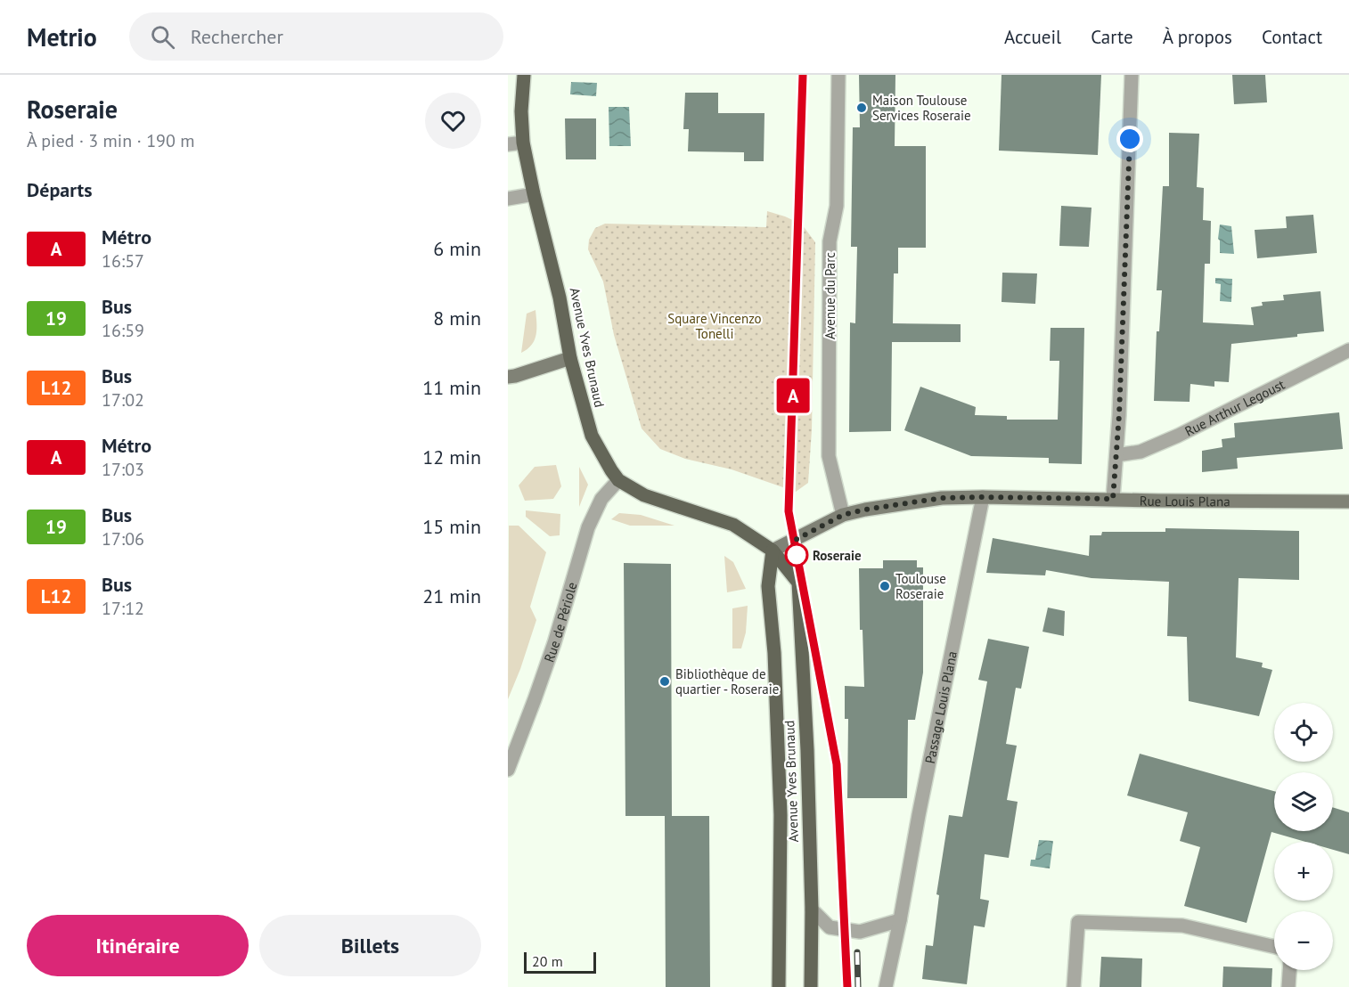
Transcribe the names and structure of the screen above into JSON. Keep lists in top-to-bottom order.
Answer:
{
  "streets": {
    "main road": ["Avenue Yves Brunaud"],
    "street": [
      "Avenue du Parc",
      "Rue Arthur Legoust",
      "Rue Louis Plana",
      "Rue de Périole",
      "Passage Louis Plana"
    ]
  },
  "crossings": [
    ["Avenue du Parc", "Rue Louis Plana"],
    ["Avenue Yves Brunaud", "Rue Louis Plana"],
    ["Avenue Yves Brunaud", "Rue de Périole"],
    ["Rue Louis Plana", "Passage Louis Plana"]
  ],
  "parks": ["Square Vincenzo Tonelli"],
  "places": [
    "Maison Toulouse Services Roseraie",
    "Roseraie",
    "Toulouse Roseraie",
    "Bibliothèque de quartier - Roseraie"
  ],
  "lines": ["metro line A"],
  "scale_bar": "20 m",
  "page": {
    "header": "Metrio",
    "search": "Rechercher",
    "nav": [
      "Accueil",
      "Carte",
      "À propos",
      "Contact"
    ],
    "heading": [
      ["Roseraie", "À pied · 3 min · 190 m"],
      "Départs"
    ],
    "on_map": "A",
    "list": [
      {
        "mark": "A",
        "name": "Métro",
        "note": "16:57",
        "value": "6 min"
      },
      {
        "mark": "19",
        "name": "Bus",
        "note": "16:59",
        "value": "8 min"
      },
      {
        "mark": "L12",
        "name": "Bus",
        "note": "17:02",
        "value": "11 min"
      },
      {
        "mark": "A",
        "name": "Métro",
        "note": "17:03",
        "value": "12 min"
      },
      {
        "mark": "19",
        "name": "Bus",
        "note": "17:06",
        "value": "15 min"
      },
      {
        "mark": "L12",
        "name": "Bus",
        "note": "17:12",
        "value": "21 min"
      }
    ],
    "map_buttons": ["+", "−"],
    "buttons": ["Itinéraire", "Billets"],
    "scale": "20 m"
  }
}
